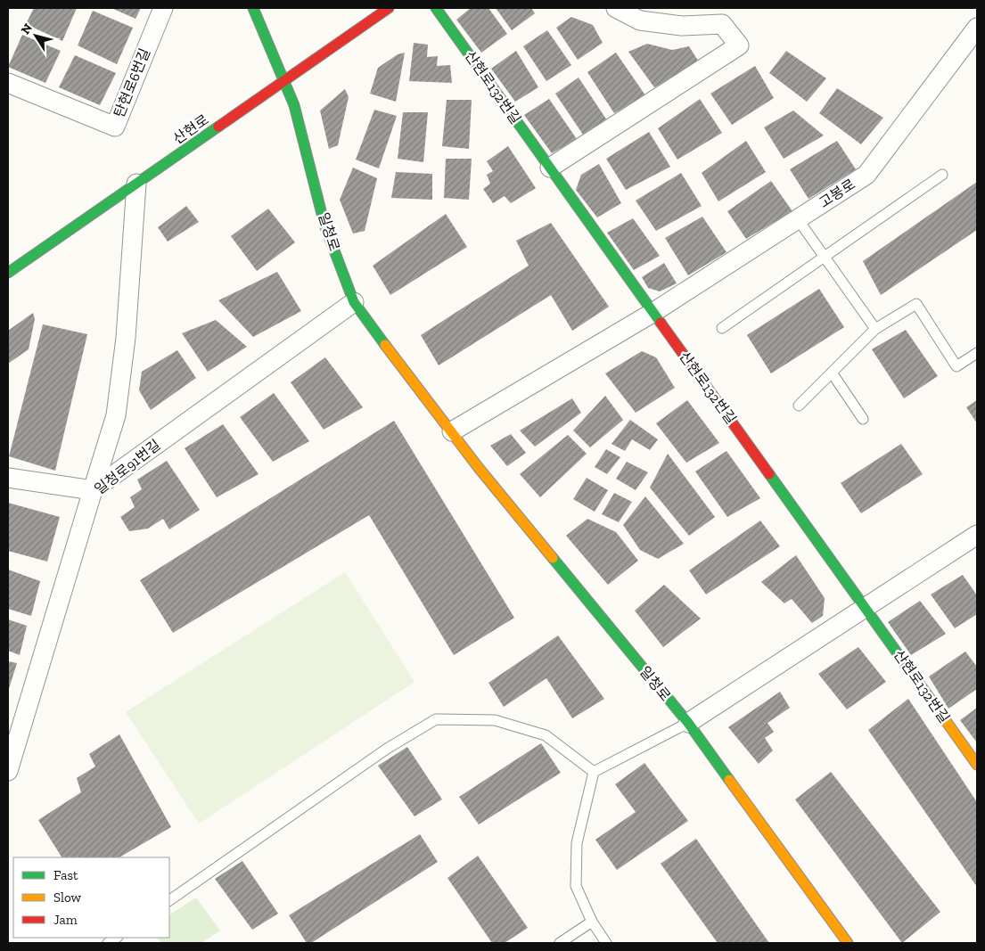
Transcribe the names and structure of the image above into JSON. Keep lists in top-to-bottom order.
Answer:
{
  "streets": {
    "street": [
      "탄현로6번길",
      "산현로132번길",
      "산현로",
      "고봉로",
      "일청로",
      "일청로91번길"
    ]
  },
  "crossings": [
    ["산현로132번길", "고봉로"],
    ["산현로", "일청로"],
    ["일청로", "일청로91번길"]
  ],
  "legend": ["Fast", "Slow", "Jam"],
  "north": "top left"
}
